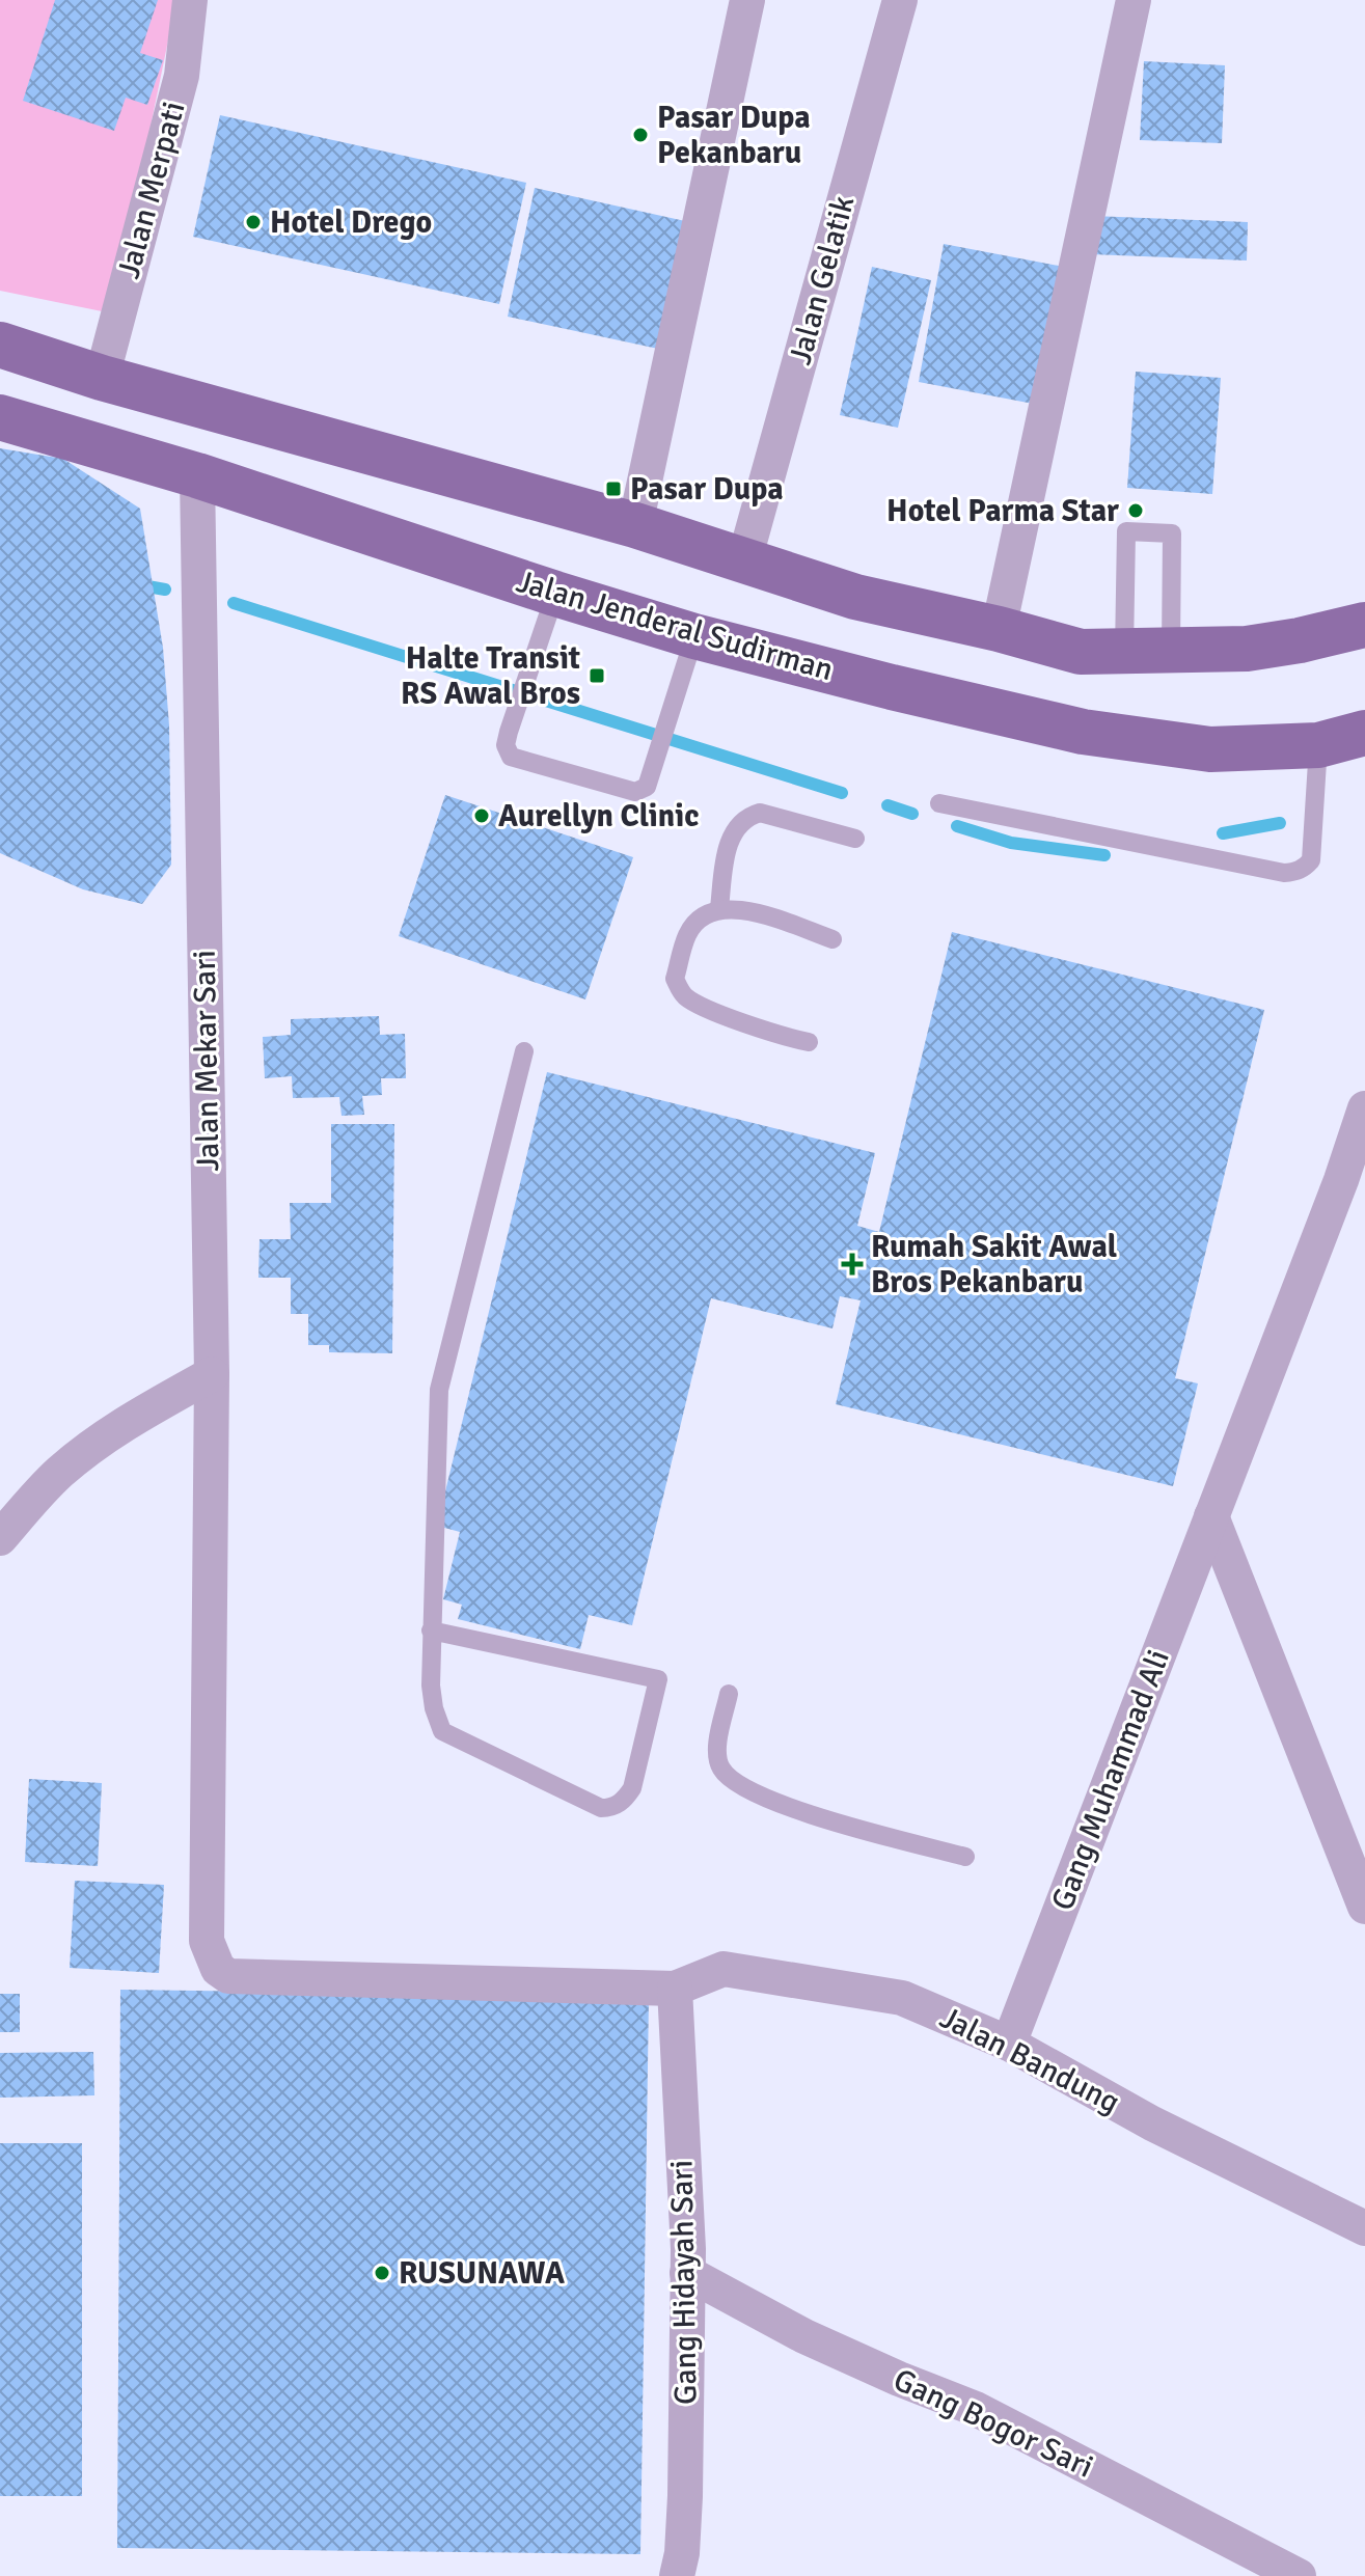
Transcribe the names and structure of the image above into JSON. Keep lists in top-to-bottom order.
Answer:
{
  "streets": {
    "main road": ["Jalan Jenderal Sudirman"],
    "street": [
      "Jalan Merpati",
      "Jalan Gelatik",
      "Jalan Mekar Sari",
      "Gang Muhammad Ali",
      "Jalan Bandung",
      "Gang Hidayah Sari",
      "Gang Bogor Sari"
    ]
  },
  "crossings": [
    ["Jalan Jenderal Sudirman", "Jalan Mekar Sari"],
    ["Jalan Mekar Sari", "Jalan Bandung"],
    ["Jalan Mekar Sari", "Gang Hidayah Sari"],
    ["Gang Muhammad Ali", "Jalan Bandung"],
    ["Jalan Bandung", "Gang Hidayah Sari"],
    ["Gang Hidayah Sari", "Gang Bogor Sari"]
  ],
  "places": {
    "other": [
      "Pasar Dupa Pekanbaru",
      "Hotel Drego",
      "Hotel Parma Star",
      "Aurellyn Clinic",
      "RUSUNAWA"
    ],
    "transit": ["Pasar Dupa", "Halte Transit RS Awal Bros"],
    "health": ["Rumah Sakit Awal Bros Pekanbaru"]
  }
}
